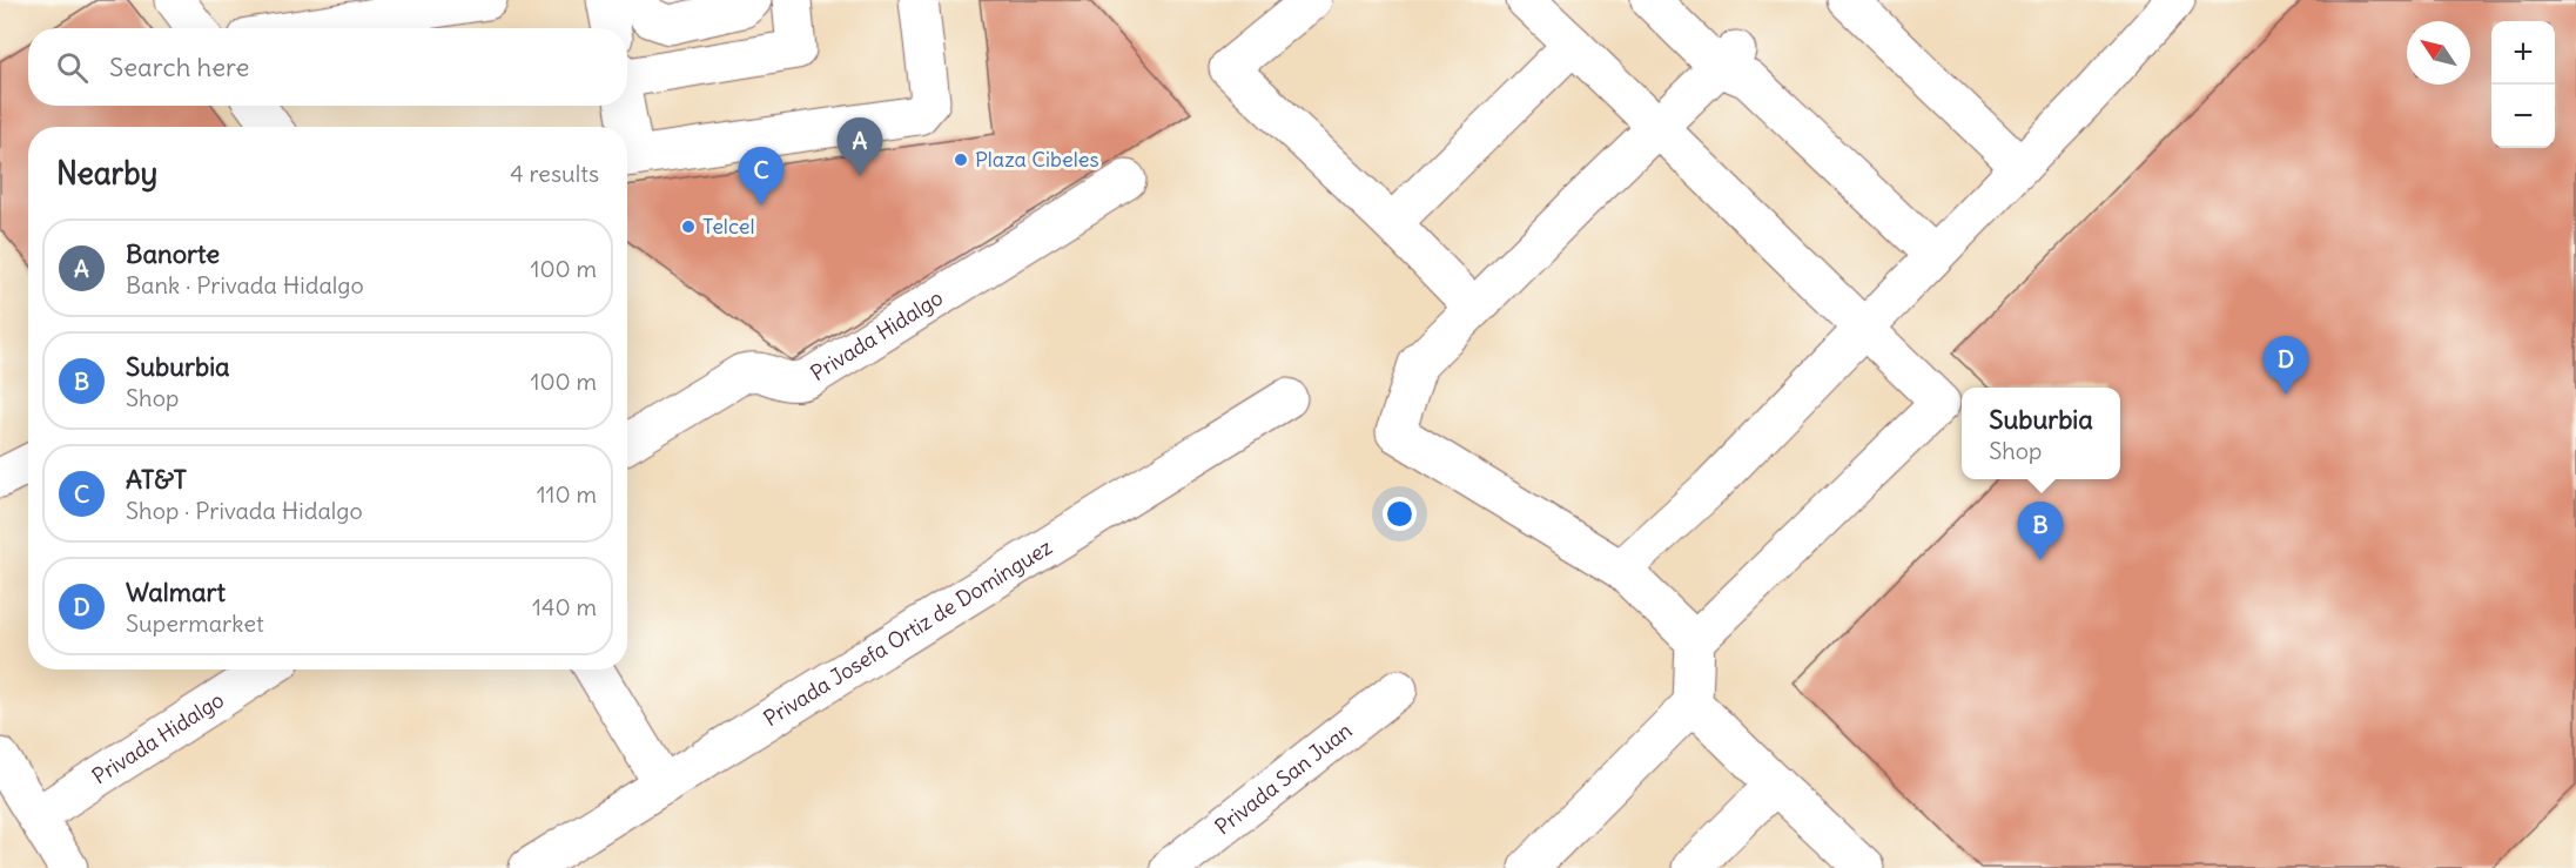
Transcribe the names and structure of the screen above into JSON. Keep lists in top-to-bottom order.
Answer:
{
  "streets": {
    "street": ["Privada Hidalgo", "Privada Josefa Ortiz de Domínguez", "Privada San Juan"]
  },
  "places": ["Plaza Cibeles", "Telcel"],
  "north": "top left",
  "page": {
    "map_buttons": ["+", "−"],
    "search": "Search here",
    "pins": [
      "A",
      "C",
      "D",
      "B"
    ],
    "heading": ["Nearby", "4 results"],
    "list": [
      {
        "mark": "A",
        "name": "Banorte",
        "note": "Bank · Privada Hidalgo",
        "value": "100 m"
      },
      {
        "mark": "B",
        "name": "Suburbia",
        "note": "Shop",
        "value": "100 m"
      },
      {
        "mark": "C",
        "name": "AT&T",
        "note": "Shop · Privada Hidalgo",
        "value": "110 m"
      },
      {
        "mark": "D",
        "name": "Walmart",
        "note": "Supermarket",
        "value": "140 m"
      }
    ],
    "popup": ["Suburbia", "Shop"]
  }
}
